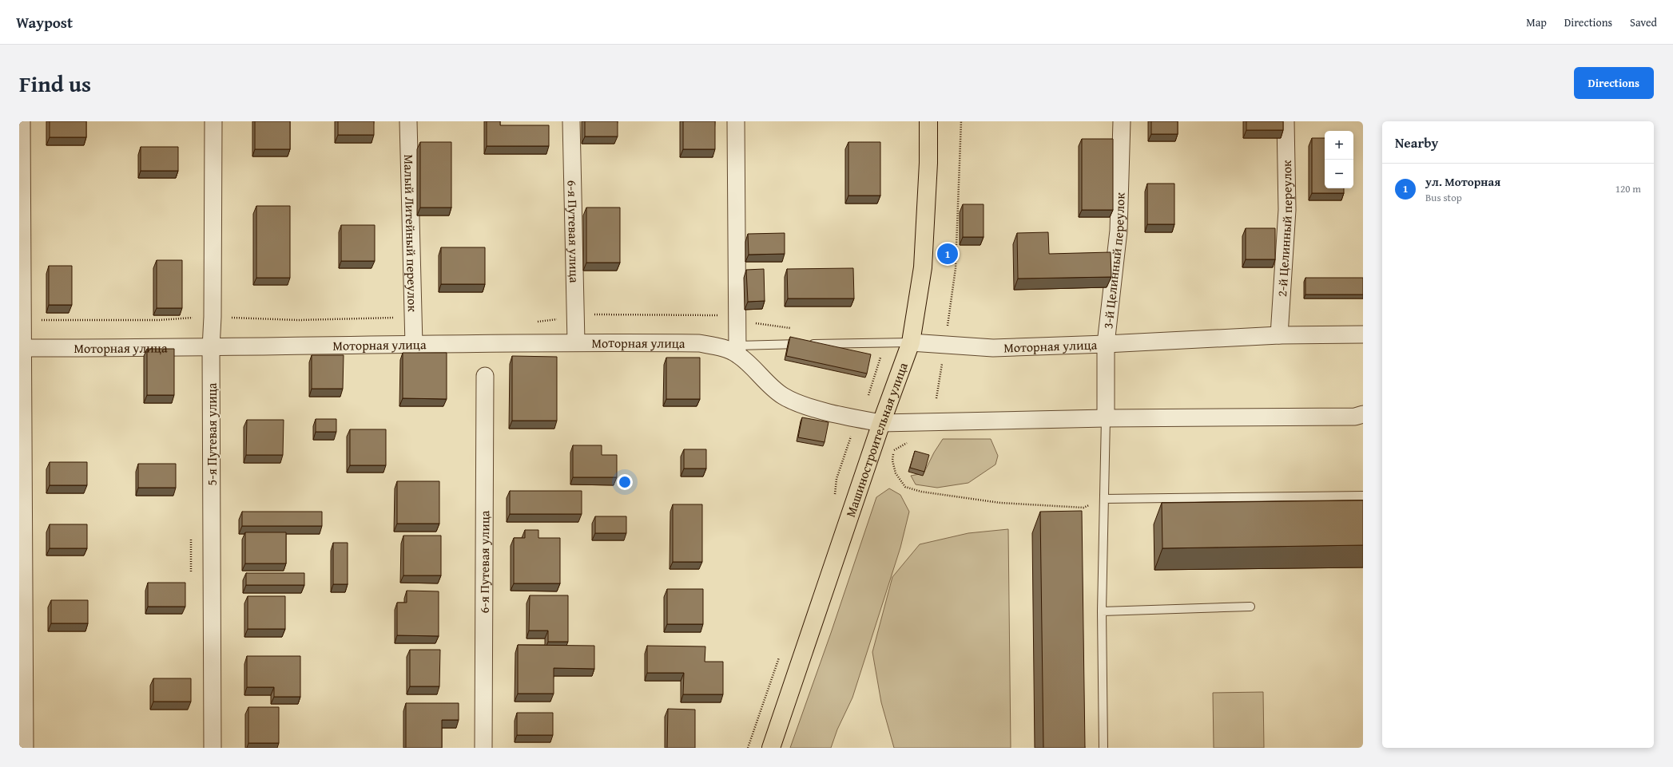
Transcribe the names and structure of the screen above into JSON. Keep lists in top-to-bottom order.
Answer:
{
  "streets": {
    "main road": ["Машиностроительная улица"],
    "street": [
      "2-й Целинный переулок",
      "6-я Путевая улица",
      "Малый Литейный переулок",
      "3-й Целинный переулок",
      "Моторная улица",
      "5-я Путевая улица"
    ]
  },
  "crossings": [
    ["2-й Целинный переулок", "Моторная улица"],
    ["6-я Путевая улица", "Моторная улица"],
    ["Малый Литейный переулок", "Моторная улица"],
    ["3-й Целинный переулок", "Моторная улица"],
    ["Моторная улица", "5-я Путевая улица"],
    ["Моторная улица", "Машиностроительная улица"]
  ],
  "page": {
    "header": "Waypost",
    "nav": ["Map", "Directions", "Saved"],
    "title": "Find us",
    "buttons": "Directions",
    "heading": "Nearby",
    "map_buttons": ["+", "−"],
    "list": [
      {
        "mark": "1",
        "name": "ул. Моторная",
        "note": "Bus stop",
        "value": "120 m"
      }
    ],
    "pins": "1"
  }
}
